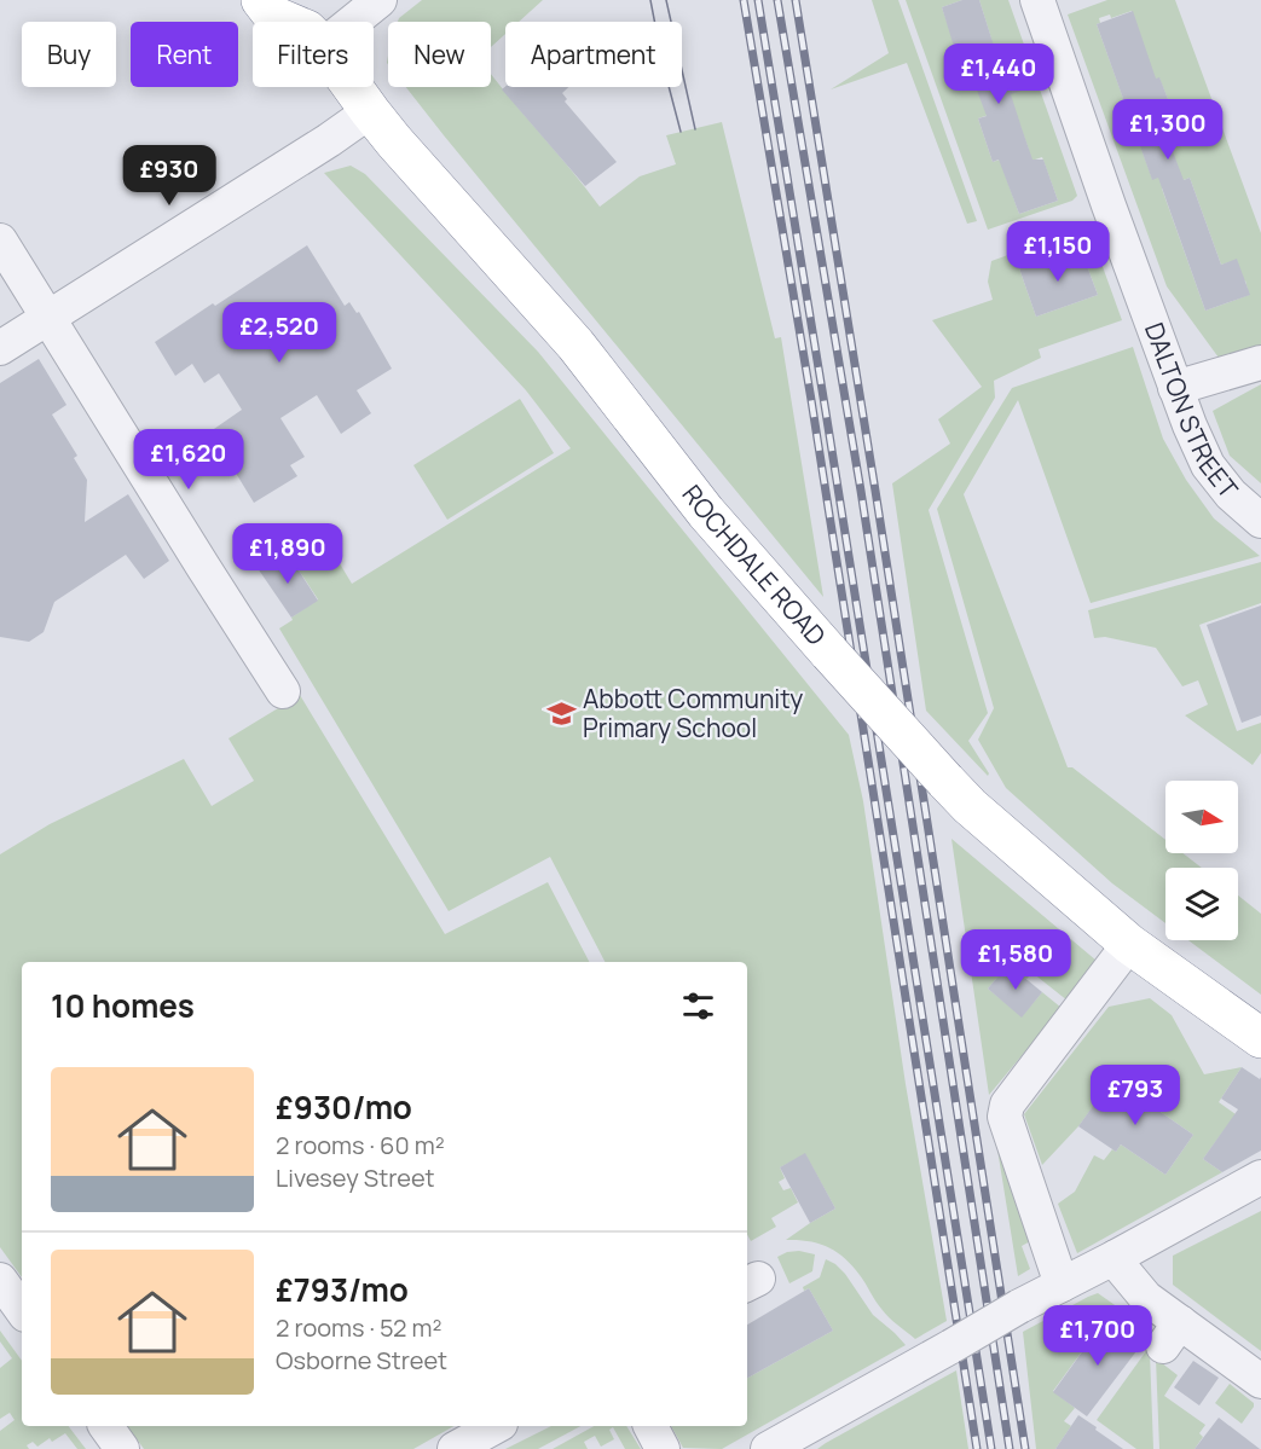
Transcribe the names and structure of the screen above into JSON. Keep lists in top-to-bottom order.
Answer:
{
  "streets": {
    "highway": ["ROCHDALE ROAD"],
    "street": ["DALTON STREET"]
  },
  "places": {
    "school or university": ["Abbott Community Primary School"]
  },
  "north": "right",
  "page": {
    "chip": [
      "Buy",
      "Rent",
      "Filters",
      "New",
      "Apartment"
    ],
    "price": [
      "£1,440",
      "£1,300",
      "£930",
      "£1,150",
      "£2,520",
      "£1,620",
      "£1,890",
      "£1,580",
      "£793",
      "£1,700"
    ],
    "heading": "10 homes",
    "list": [
      {
        "name": "£930/mo",
        "note": "2 rooms · 60 m² · Livesey Street"
      },
      {
        "name": "£793/mo",
        "note": "2 rooms · 52 m² · Osborne Street"
      }
    ]
  }
}
